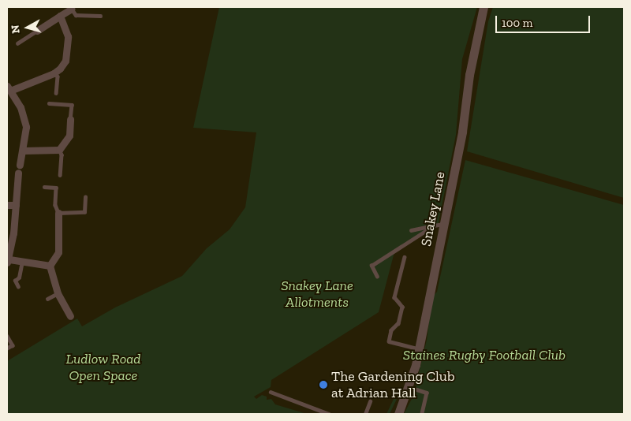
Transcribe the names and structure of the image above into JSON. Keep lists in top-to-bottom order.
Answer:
{
  "streets": {
    "street": ["Snakey Lane"]
  },
  "parks": ["Snakey Lane Allotments", "Staines Rugby Football Club", "Ludlow Road Open Space"],
  "places": ["The Gardening Club at Adrian Hall"],
  "scale_bar": "100 m",
  "north": "left"
}
